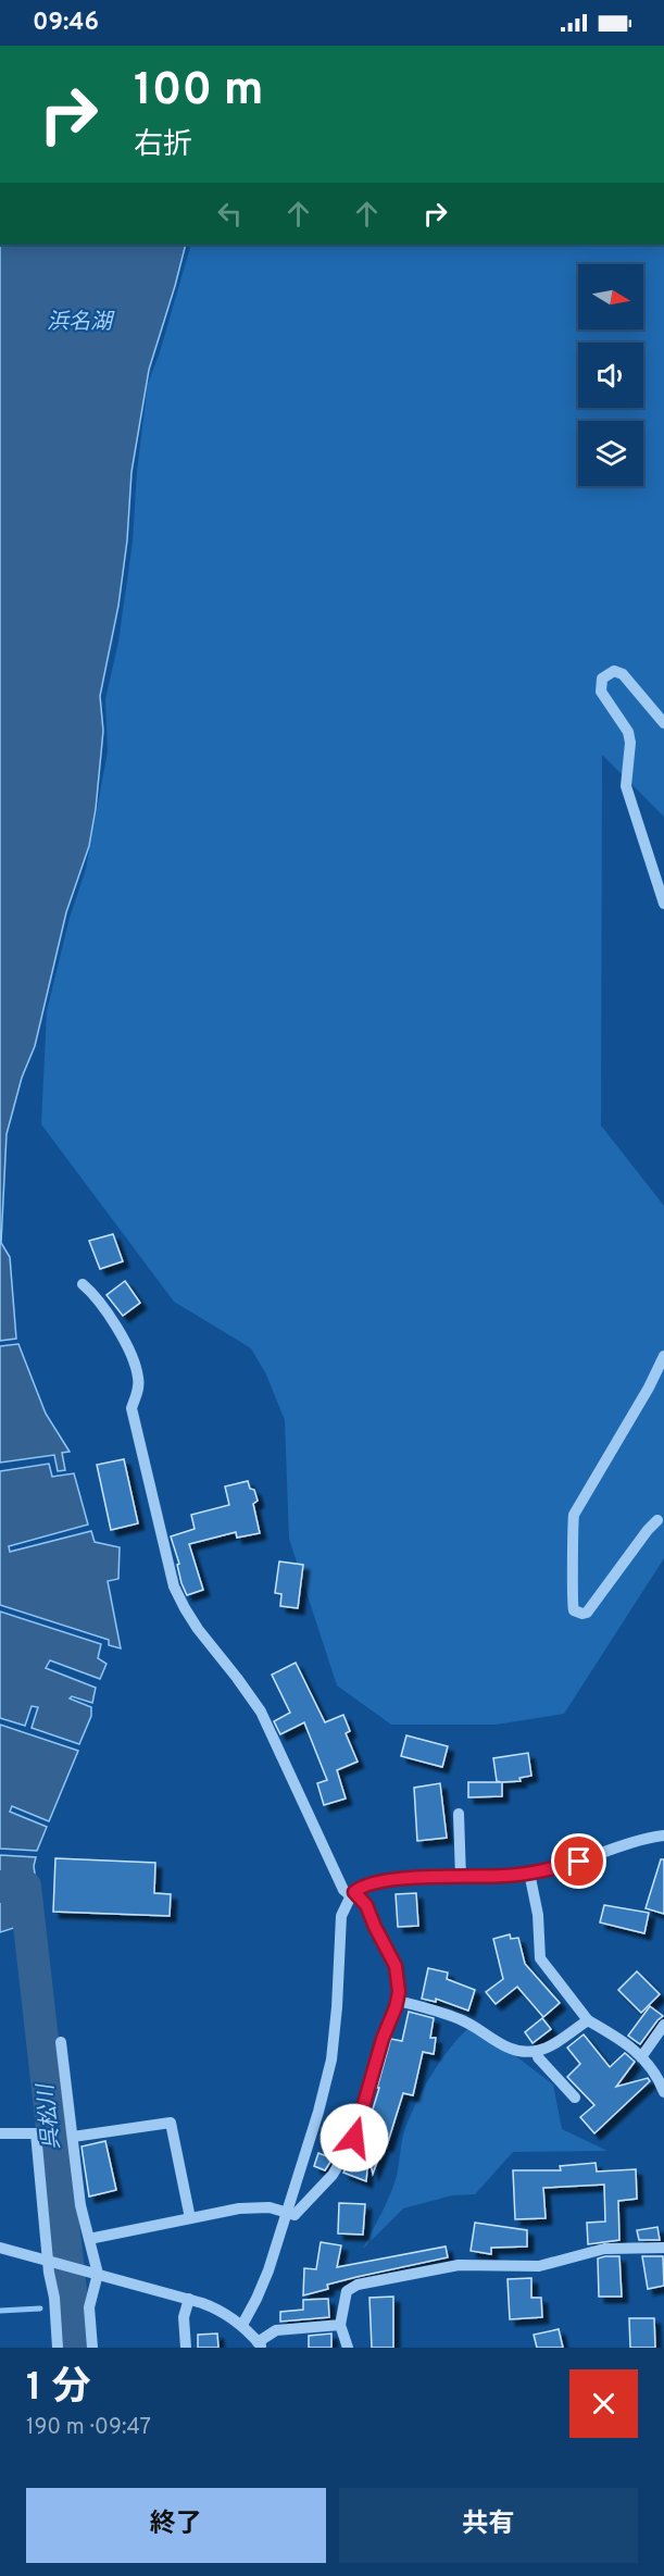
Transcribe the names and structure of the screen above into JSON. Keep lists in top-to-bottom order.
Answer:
{
  "water": ["浜名湖", "呉松川"],
  "north": "right",
  "page": {
    "status": "09:46",
    "turn": ["100 m", "右折"],
    "heading": ["1 分", "190 m · 09:47"],
    "buttons": ["終了", "共有"]
  }
}
